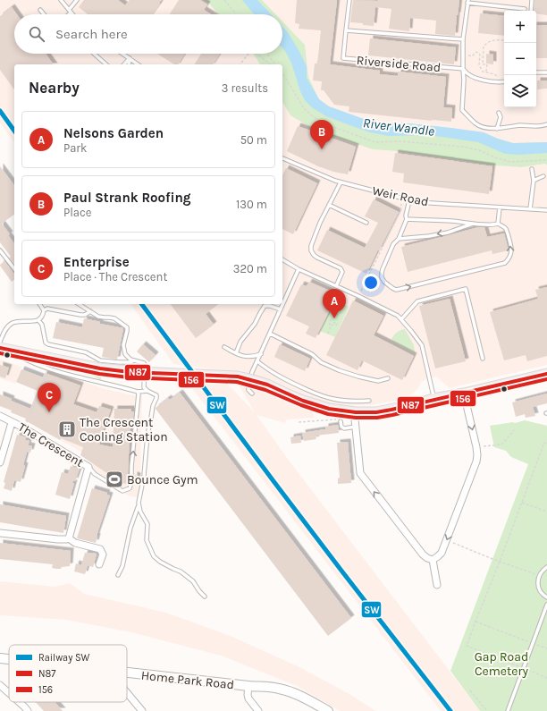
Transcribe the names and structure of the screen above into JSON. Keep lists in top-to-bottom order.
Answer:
{
  "streets": {
    "street": ["The Crescent", "Home Park Road"],
    "lane": ["Riverside Road", "Weir Road"]
  },
  "water": ["River Wandle"],
  "parks": ["Gap Road Cemetery"],
  "places": {
    "building": ["The Crescent Cooling Station"],
    "sports": ["Bounce Gym"]
  },
  "lines": ["rail line SW", "transit line N87", "transit line 156"],
  "legend": ["Railway SW", "N87", "156"],
  "page": {
    "map_buttons": ["+", "−"],
    "search": "Search here",
    "heading": ["Nearby", "3 results"],
    "list": [
      {
        "mark": "A",
        "name": "Nelsons Garden",
        "note": "Park",
        "value": "50 m"
      },
      {
        "mark": "B",
        "name": "Paul Strank Roofing",
        "note": "Place",
        "value": "130 m"
      },
      {
        "mark": "C",
        "name": "Enterprise",
        "note": "Place · The Crescent",
        "value": "320 m"
      }
    ],
    "pins": ["B", "A", "C"]
  }
}
